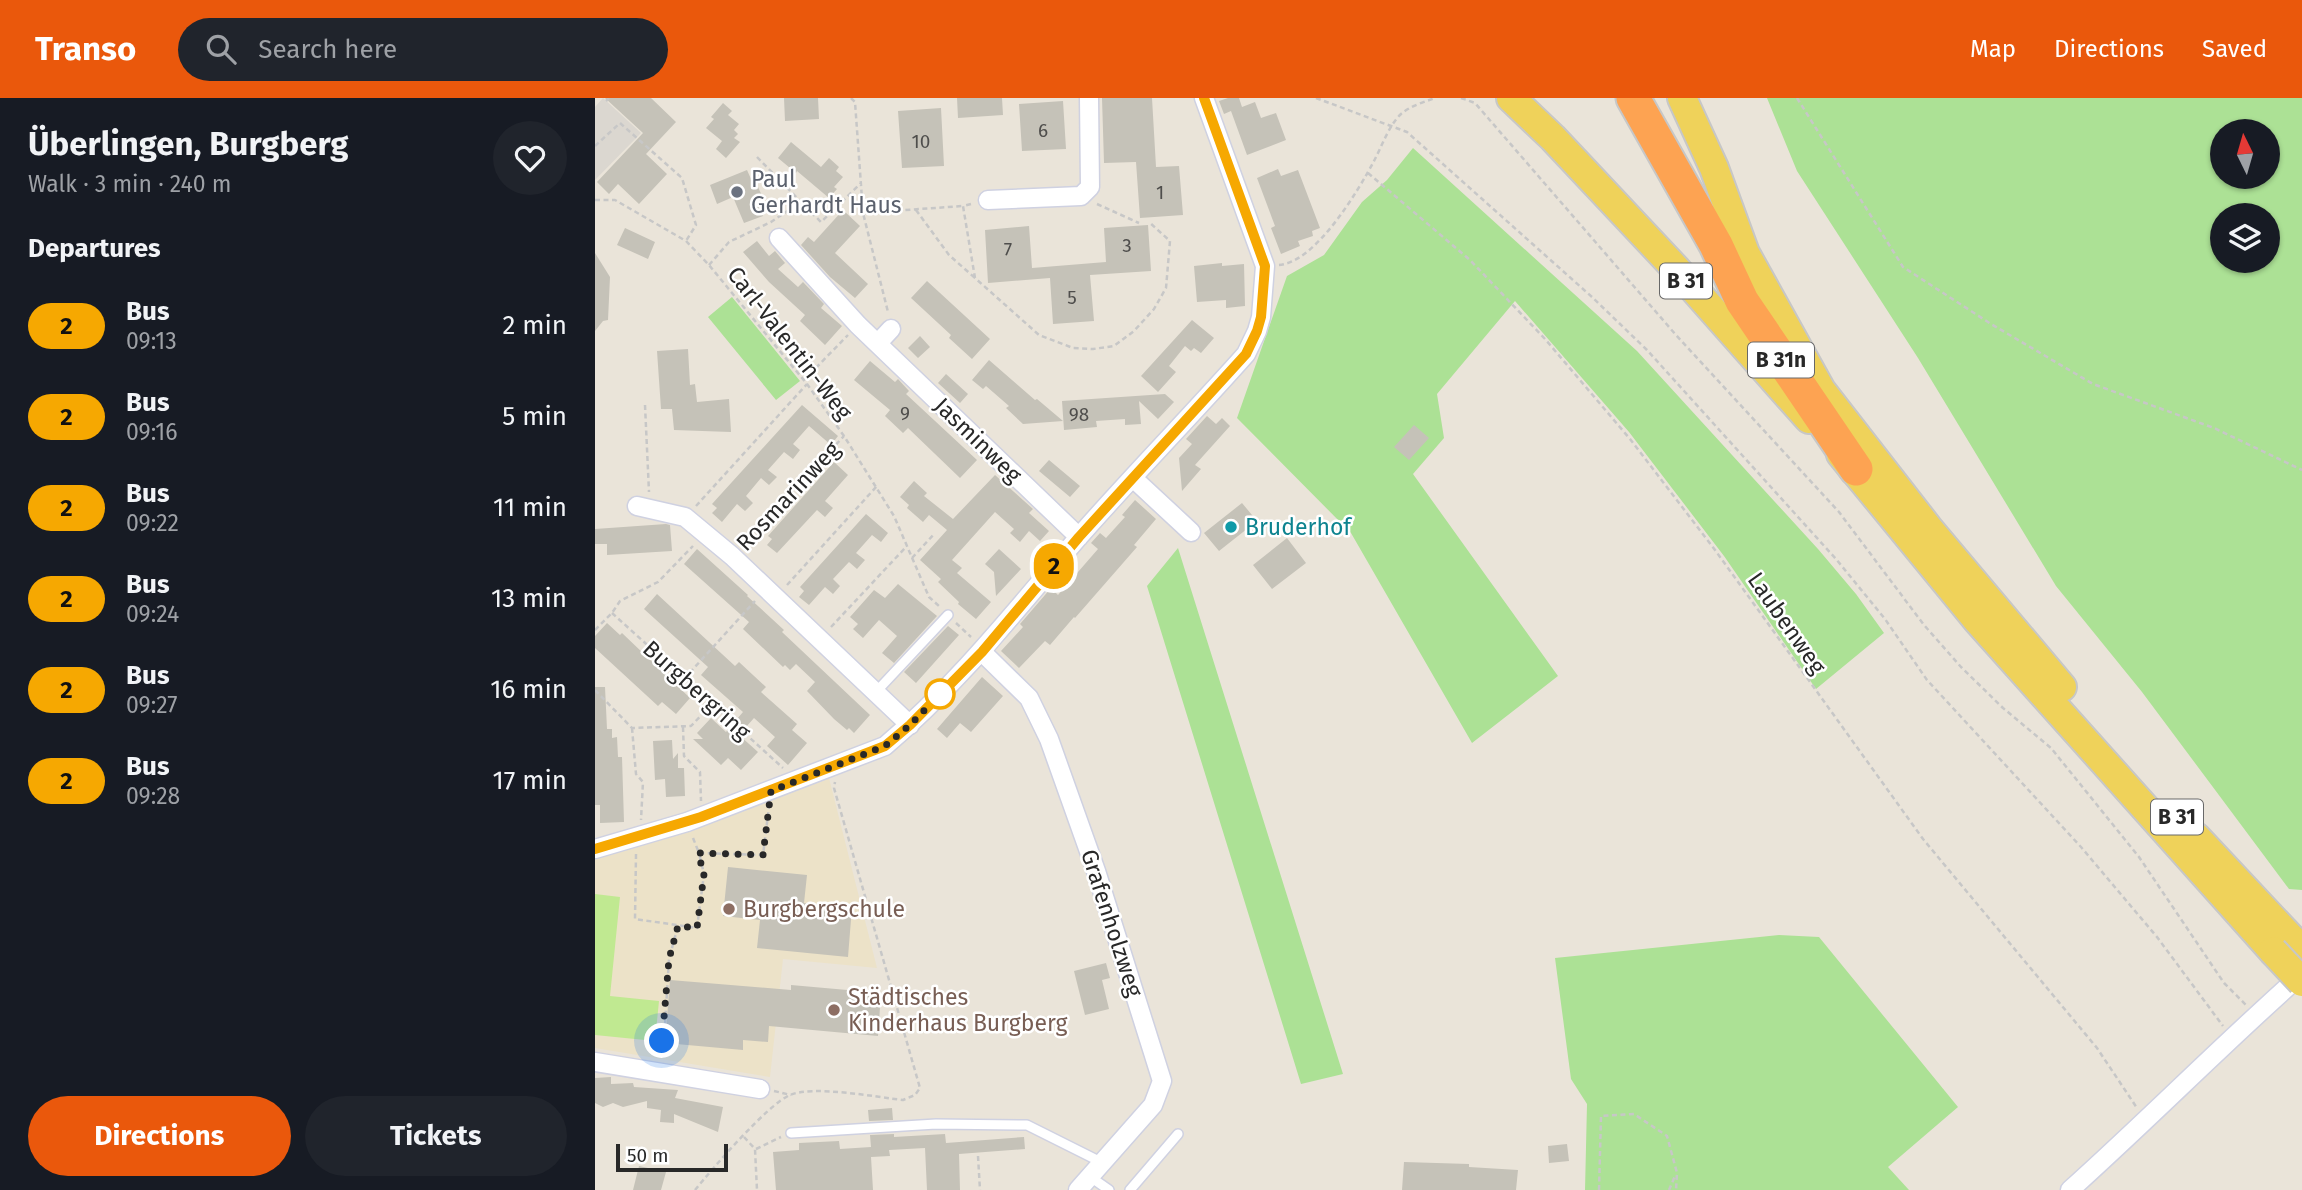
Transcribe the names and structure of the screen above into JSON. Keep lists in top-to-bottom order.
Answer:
{
  "streets": {
    "highway": ["B 31n"],
    "main road": ["B 31"],
    "street": ["Jasminweg", "Rosmarinweg", "Grafenholzweg"],
    "path": ["Carl-Valentin-Weg", "Laubenweg", "Burgbergring"]
  },
  "crossings": [
    ["B 31", "B 31n"],
    ["Carl-Valentin-Weg", "Rosmarinweg"],
    ["Carl-Valentin-Weg", "Grafenholzweg"]
  ],
  "places": [
    "Paul Gerhardt Haus",
    "Bruderhof",
    "Burgbergschule",
    "Städtisches Kinderhaus Burgberg"
  ],
  "lines": ["bus line 2"],
  "house_numbers": [
    "6",
    "10",
    "1",
    "3",
    "7",
    "5",
    "9",
    "98"
  ],
  "scale_bar": "50 m",
  "north": "top",
  "page": {
    "header": "Transo",
    "search": "Search here",
    "nav": ["Map", "Directions", "Saved"],
    "heading": [
      ["Überlingen, Burgberg", "Walk · 3 min · 240 m"],
      "Departures"
    ],
    "on_map": "2",
    "list": [
      {
        "mark": "2",
        "name": "Bus",
        "note": "09:13",
        "value": "2 min"
      },
      {
        "mark": "2",
        "name": "Bus",
        "note": "09:16",
        "value": "5 min"
      },
      {
        "mark": "2",
        "name": "Bus",
        "note": "09:22",
        "value": "11 min"
      },
      {
        "mark": "2",
        "name": "Bus",
        "note": "09:24",
        "value": "13 min"
      },
      {
        "mark": "2",
        "name": "Bus",
        "note": "09:27",
        "value": "16 min"
      },
      {
        "mark": "2",
        "name": "Bus",
        "note": "09:28",
        "value": "17 min"
      }
    ],
    "buttons": ["Directions", "Tickets"],
    "scale": "50 m"
  }
}
